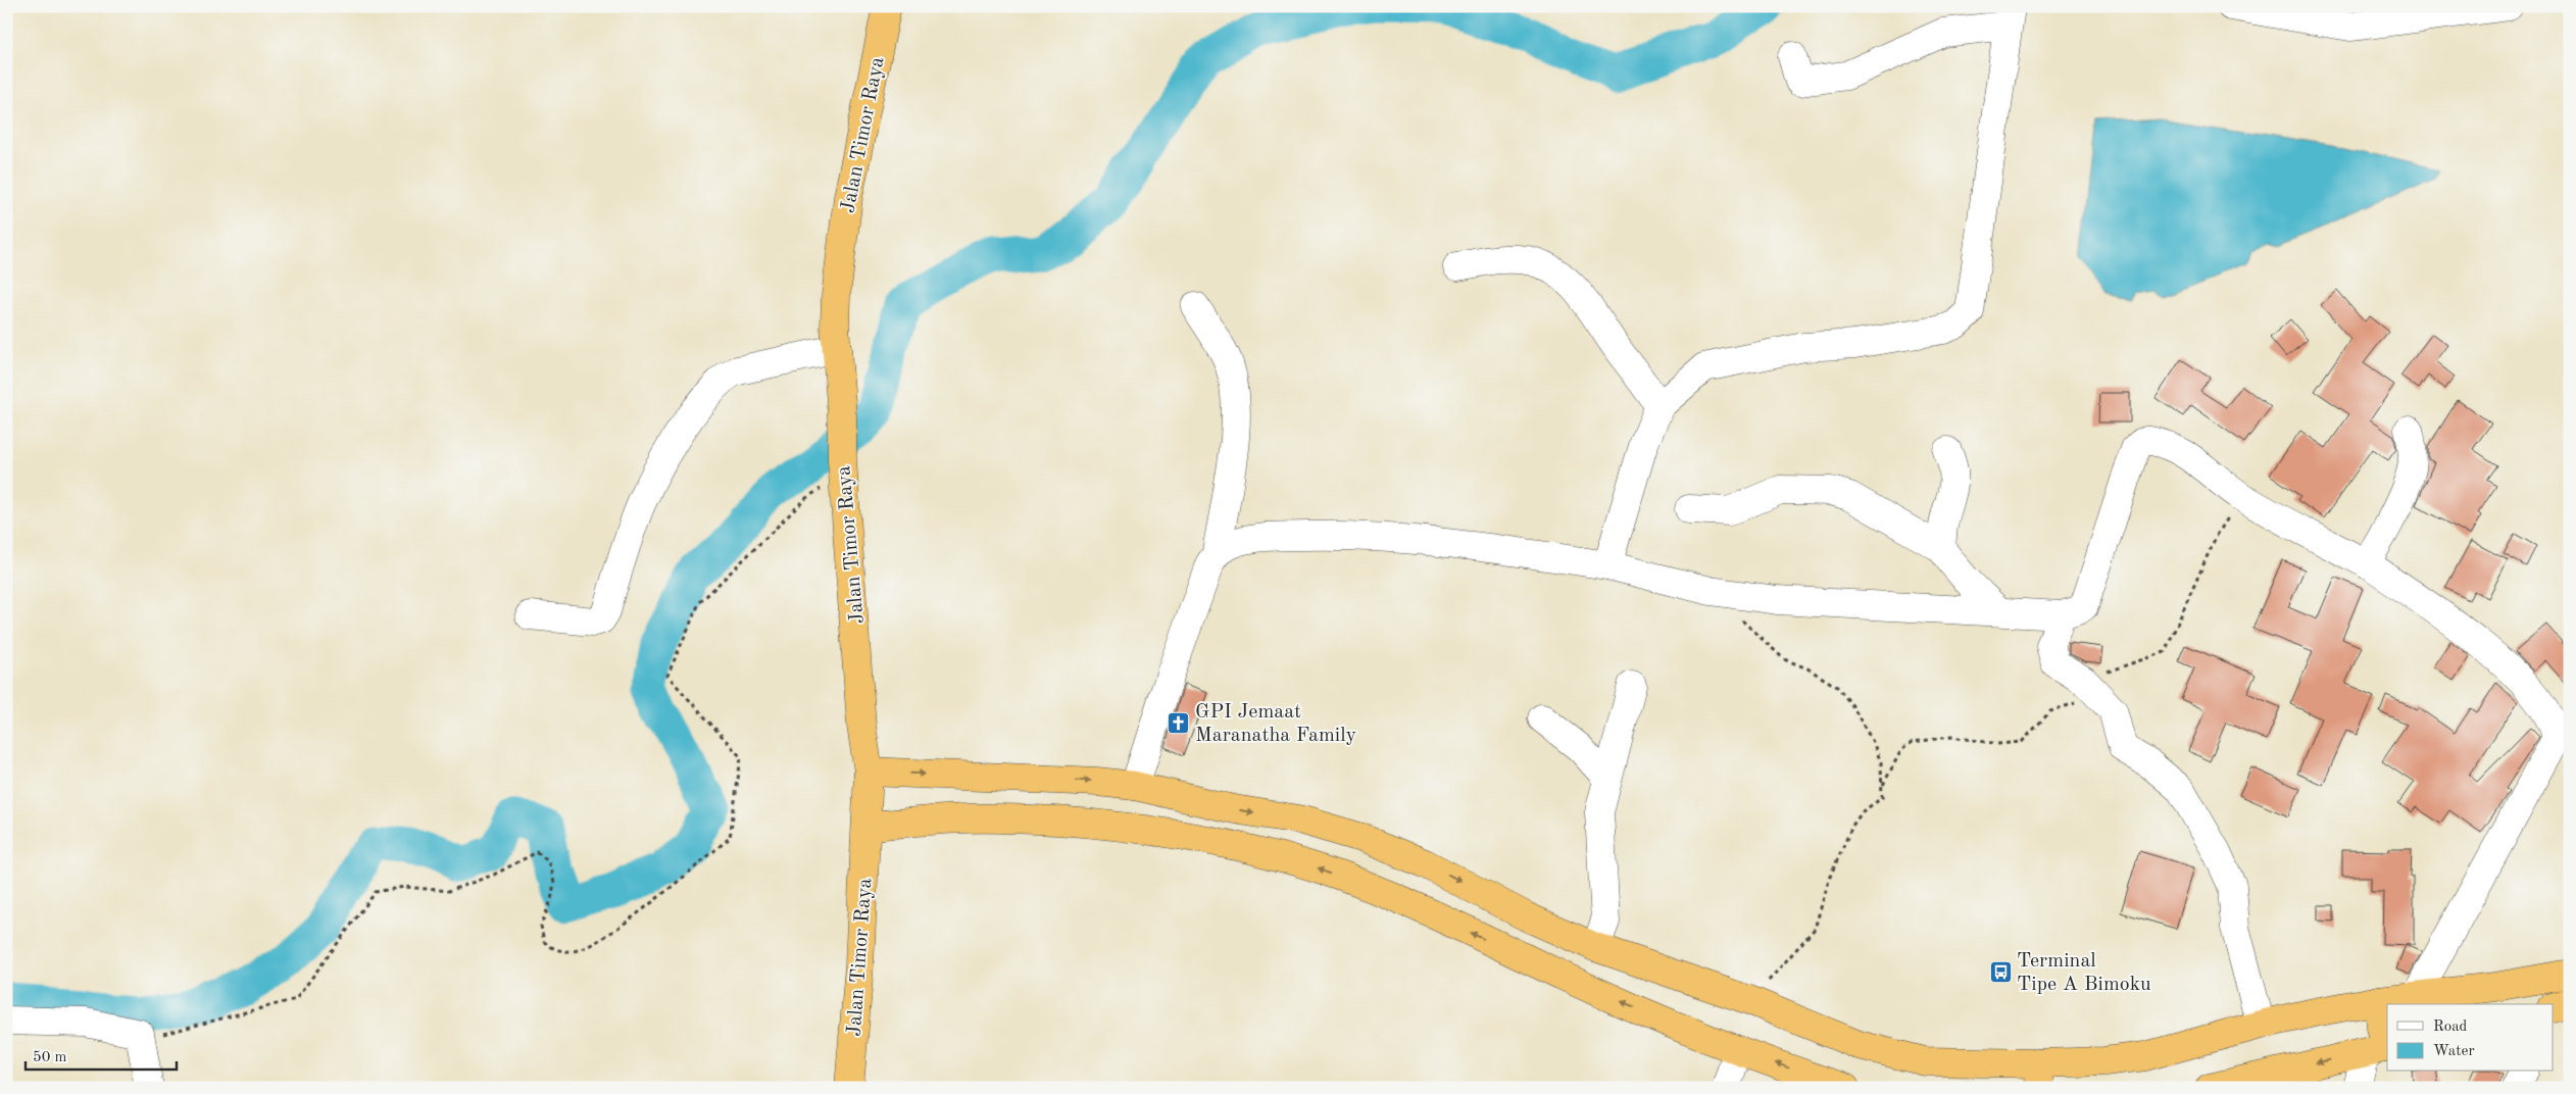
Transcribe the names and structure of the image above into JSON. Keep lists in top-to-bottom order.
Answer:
{
  "streets": {
    "highway": ["Jalan Timor Raya"]
  },
  "places": {
    "church": ["GPI Jemaat Maranatha Family"],
    "bus stop": ["Terminal Tipe A Bimoku"]
  },
  "legend": ["Road", "Water"],
  "scale_bar": "50 m"
}
